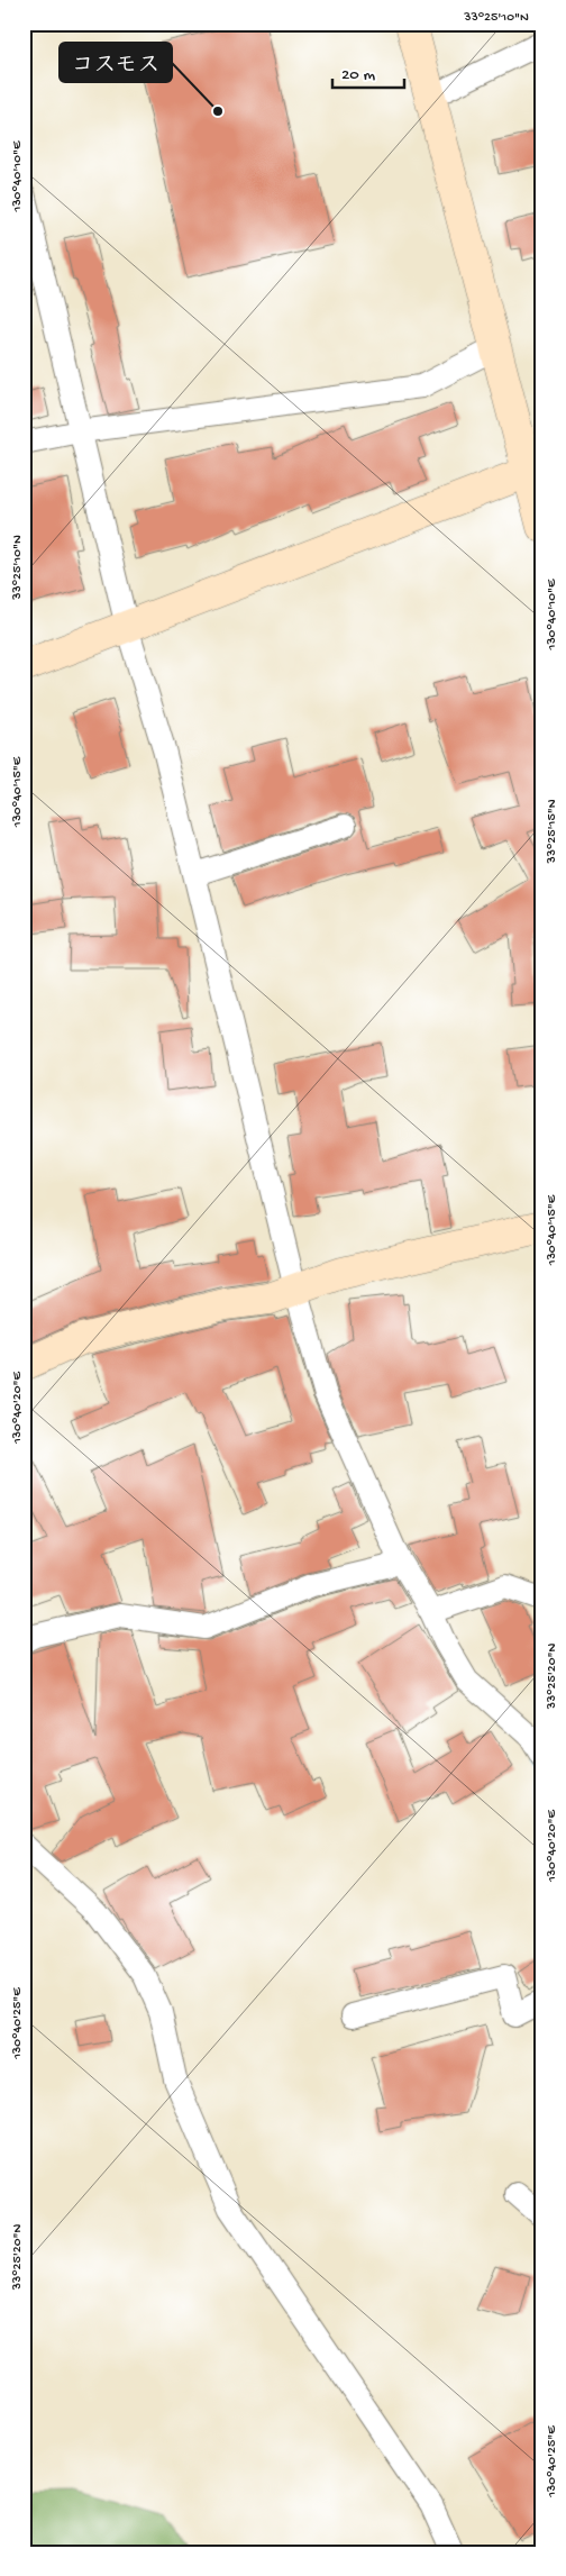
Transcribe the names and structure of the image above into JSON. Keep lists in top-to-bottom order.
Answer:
{
  "places": ["コスモス"],
  "scale_bar": "20 m",
  "coordinates": [
    "33°25'10\"N",
    "130°40'10\"E",
    "130°40'15\"E",
    "33°25'15\"N",
    "130°40'20\"E",
    "33°25'20\"N",
    "130°40'25\"E"
  ]
}
